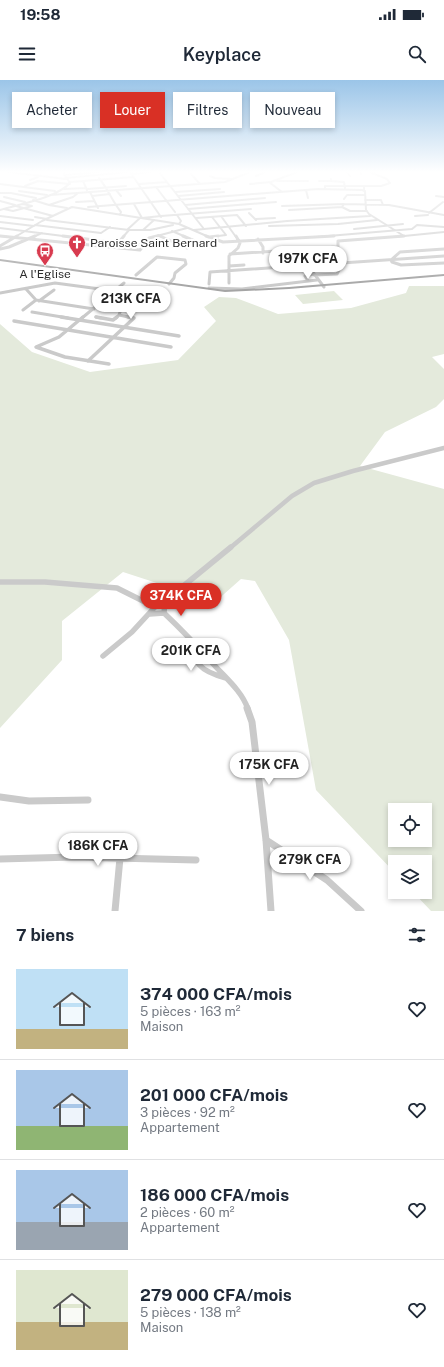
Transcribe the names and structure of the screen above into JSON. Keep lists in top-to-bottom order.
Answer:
{
  "places": {
    "church": ["Paroisse Saint Bernard"],
    "bus stop": ["A l'Eglise"]
  },
  "page": {
    "status": "19:58",
    "header": "Keyplace",
    "chip": [
      "Acheter",
      "Louer",
      "Filtres",
      "Nouveau"
    ],
    "price": [
      "197K CFA",
      "213K CFA",
      "374K CFA",
      "201K CFA",
      "175K CFA",
      "186K CFA",
      "279K CFA"
    ],
    "heading": "7 biens",
    "list": [
      {
        "name": "374 000 CFA/mois",
        "note": "5 pièces · 163 m² · Maison"
      },
      {
        "name": "201 000 CFA/mois",
        "note": "3 pièces · 92 m² · Appartement"
      },
      {
        "name": "186 000 CFA/mois",
        "note": "2 pièces · 60 m² · Appartement"
      },
      {
        "name": "279 000 CFA/mois",
        "note": "5 pièces · 138 m² · Maison"
      }
    ]
  }
}
